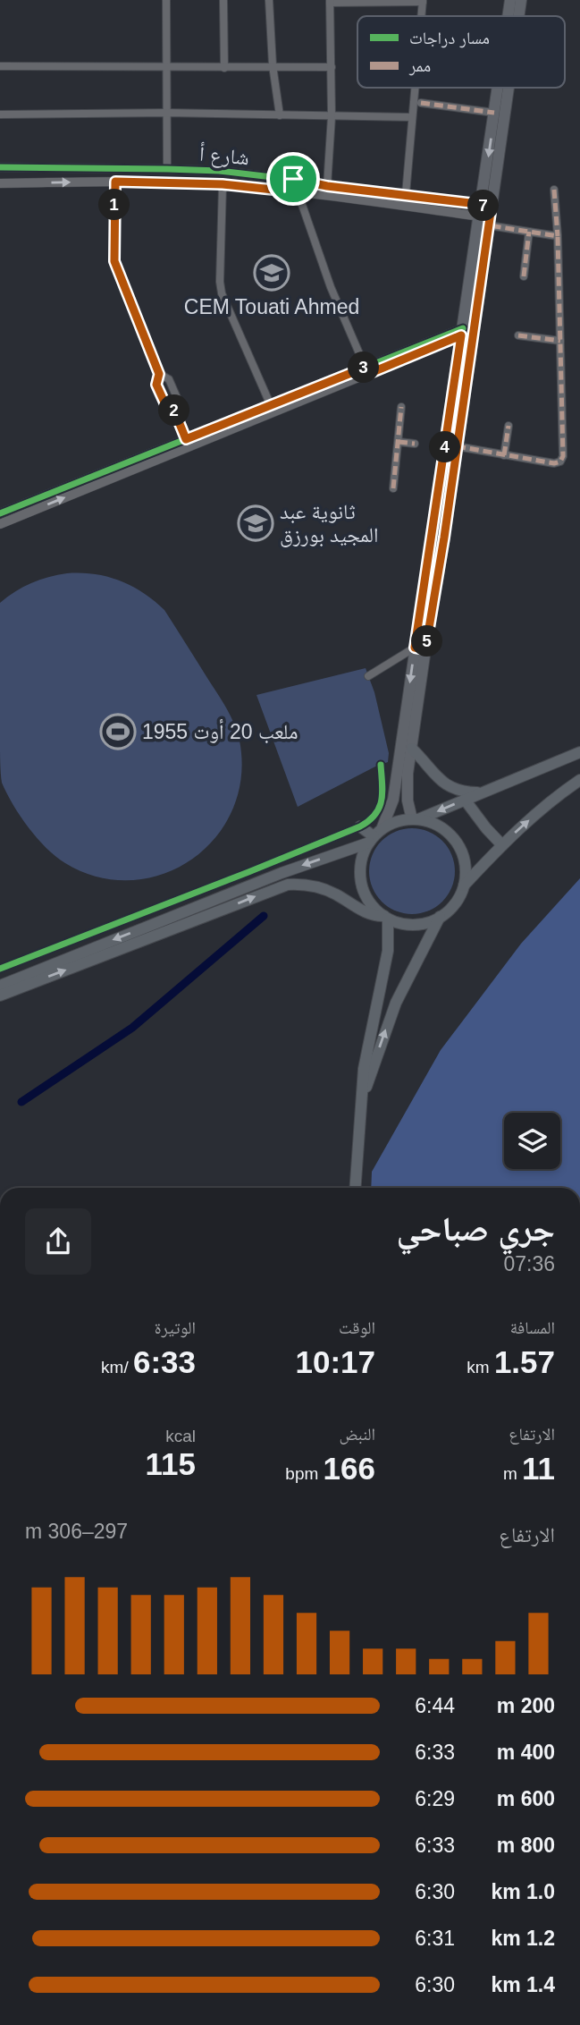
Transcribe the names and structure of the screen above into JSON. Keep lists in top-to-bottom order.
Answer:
{
  "streets": {
    "street": ["شارع أ"]
  },
  "places": {
    "school or university": ["CEM Touati Ahmed", "ثانوية عبد المجيد بورزق"],
    "sports": ["ملعب 20 أوت 1955"]
  },
  "legend": ["مسار دراجات", "ممر"],
  "page": {
    "pins": [
      "1",
      "7",
      "3",
      "2",
      "4",
      "5"
    ],
    "heading": ["جري صباحي", "07:36"],
    "stats": [
      ["المسافة", "1.57 km"],
      ["الوقت", "10:17"],
      ["الوتيرة", "6:33 /km"],
      ["الارتفاع", "11 m"],
      ["النبض", "166 bpm"],
      ["kcal", "115"]
    ],
    "chart": ["الارتفاع", "297–306 m"],
    "list": [
      {
        "name": "200 m",
        "note": "6:44"
      },
      {
        "name": "400 m",
        "note": "6:33"
      },
      {
        "name": "600 m",
        "note": "6:29"
      },
      {
        "name": "800 m",
        "note": "6:33"
      },
      {
        "name": "1.0 km",
        "note": "6:30"
      },
      {
        "name": "1.2 km",
        "note": "6:31"
      },
      {
        "name": "1.4 km",
        "note": "6:30"
      }
    ]
  }
}
